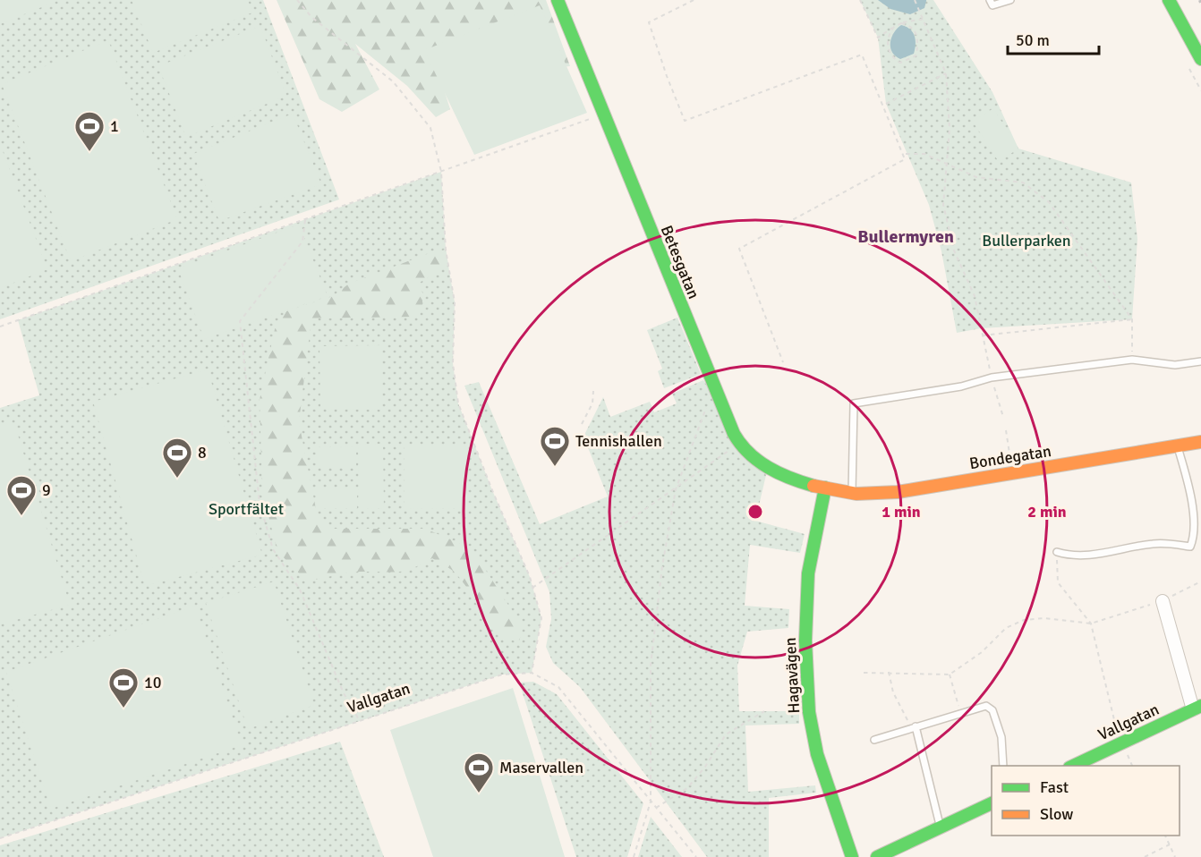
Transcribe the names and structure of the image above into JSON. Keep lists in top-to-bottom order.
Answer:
{
  "streets": {
    "street": [
      "Betesgatan",
      "Bondegatan",
      "Hagavägen",
      "Vallgatan"
    ]
  },
  "crossings": [
    ["Betesgatan", "Bondegatan"],
    ["Betesgatan", "Hagavägen"],
    ["Bondegatan", "Hagavägen"]
  ],
  "districts": ["Bullermyren"],
  "parks": ["Bullerparken", "Sportfältet"],
  "places": {
    "sports": [
      "1",
      "Tennishallen",
      "8",
      "9",
      "10",
      "Maservallen"
    ]
  },
  "legend": ["Fast", "Slow"],
  "scale_bar": "50 m",
  "rings": ["1 min", "2 min"]
}
